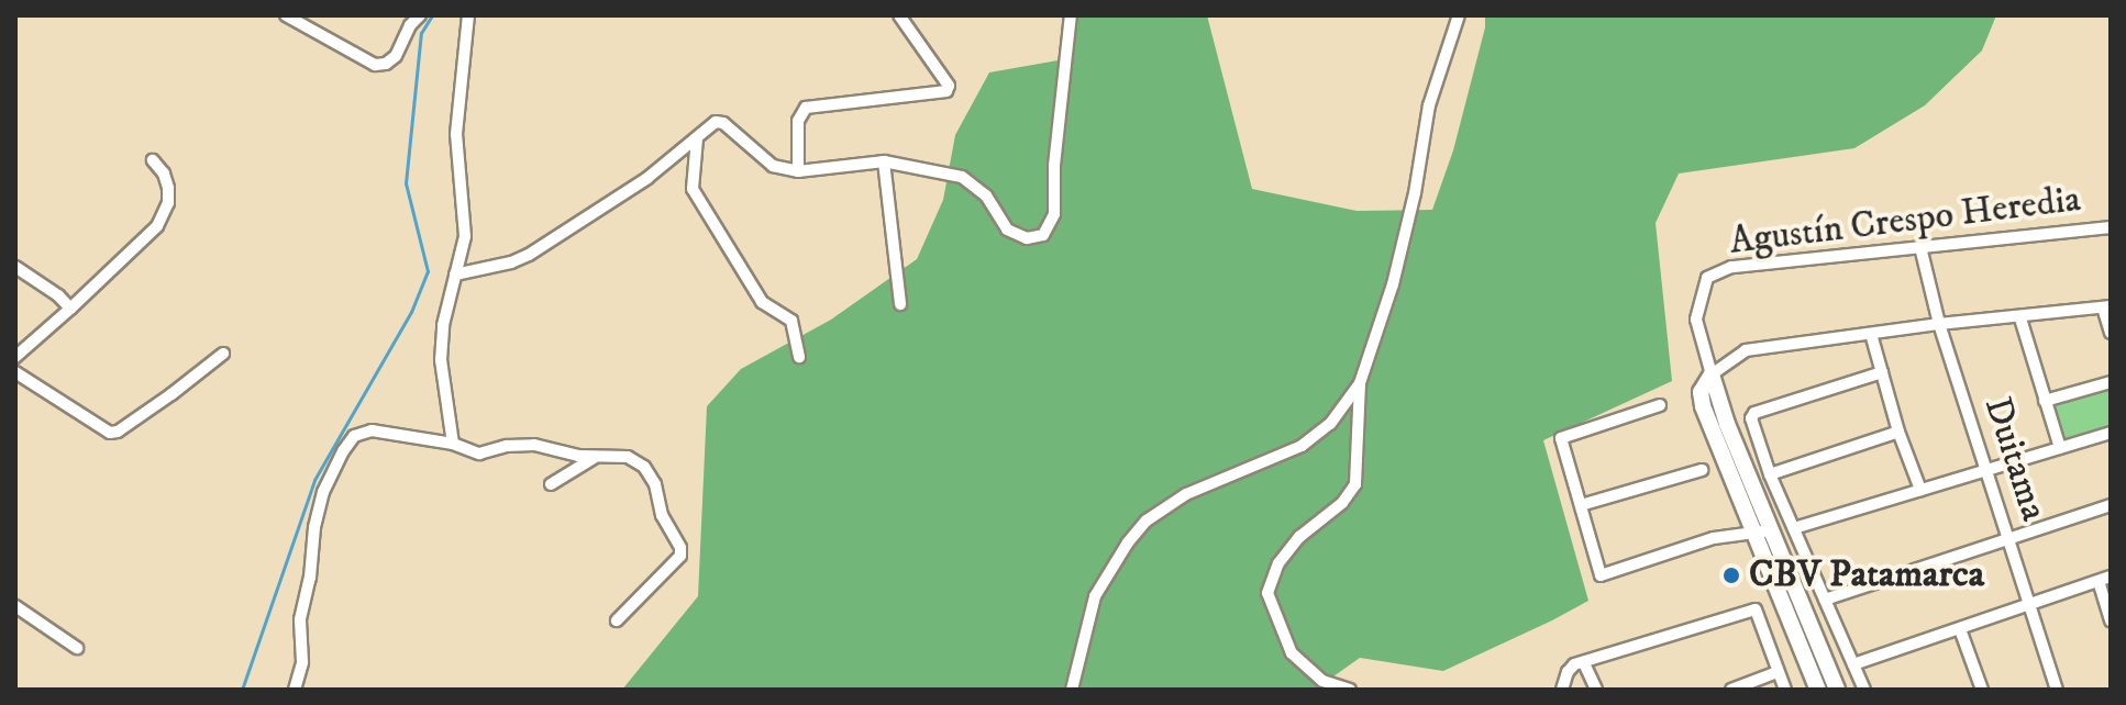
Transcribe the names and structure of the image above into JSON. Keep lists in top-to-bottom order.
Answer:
{
  "streets": {
    "street": ["Agustín Crespo Heredia", "Duitama"]
  },
  "crossings": [
    ["Agustín Crespo Heredia", "Duitama"]
  ],
  "places": ["CBV Patamarca"]
}
